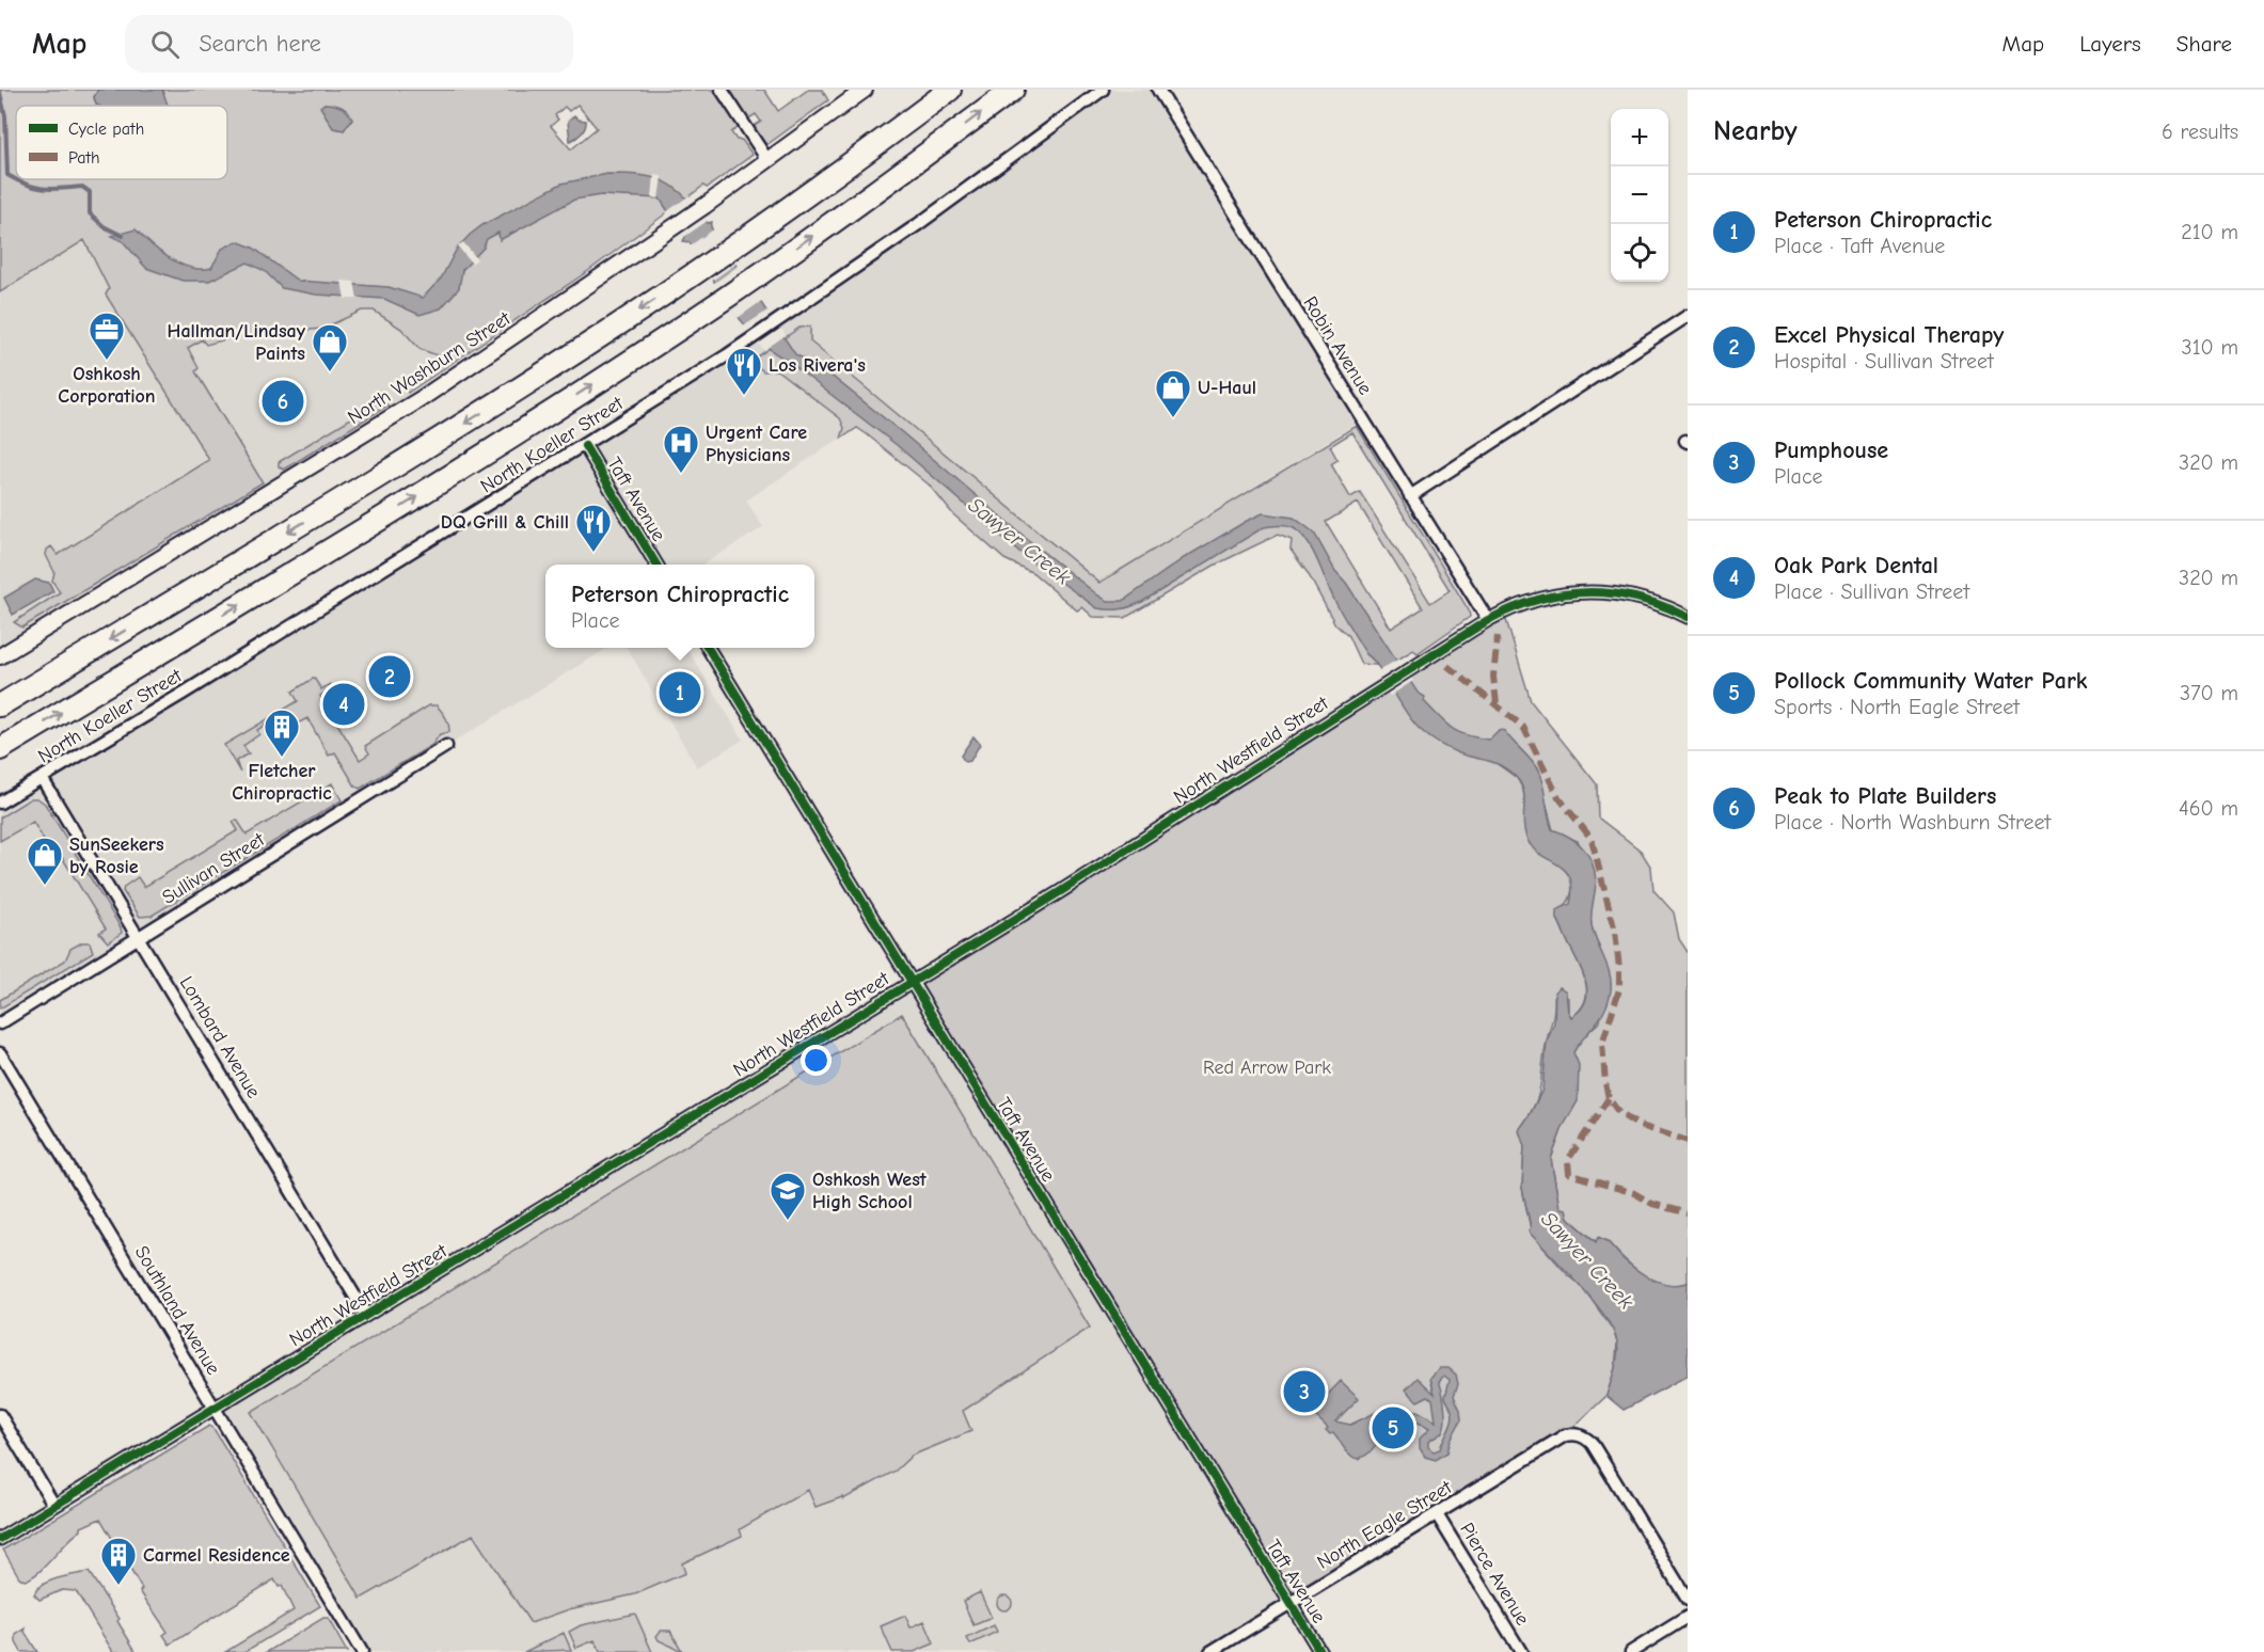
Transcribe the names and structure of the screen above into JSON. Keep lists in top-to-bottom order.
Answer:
{
  "streets": {
    "street": [
      "Robin Avenue",
      "North Washburn Street",
      "North Koeller Street",
      "Taft Avenue",
      "North Westfield Street",
      "Sullivan Street",
      "Lombard Avenue",
      "Southland Avenue",
      "North Eagle Street",
      "Pierce Avenue"
    ]
  },
  "crossings": [
    ["Robin Avenue", "North Westfield Street"],
    ["North Koeller Street", "Taft Avenue"],
    ["North Koeller Street", "Lombard Avenue"],
    ["Taft Avenue", "North Westfield Street"],
    ["Taft Avenue", "North Eagle Street"],
    ["North Westfield Street", "Lombard Avenue"],
    ["North Westfield Street", "Southland Avenue"],
    ["Sullivan Street", "Lombard Avenue"],
    ["North Eagle Street", "Pierce Avenue"]
  ],
  "water": ["Sawyer Creek"],
  "parks": ["Red Arrow Park"],
  "places": {
    "office": ["Oshkosh Corporation"],
    "shop": ["Hallman/Lindsay Paints", "U-Haul", "SunSeekers by Rosie"],
    "restaurant": ["Los Rivera's", "DQ Grill & Chill"],
    "hospital": ["Urgent Care Physicians"],
    "building": ["Fletcher Chiropractic", "Carmel Residence"],
    "school or university": ["Oshkosh West High School"]
  },
  "legend": ["Cycle path", "Path"],
  "page": {
    "header": "Map",
    "search": "Search here",
    "nav": ["Map", "Layers", "Share"],
    "heading": ["Nearby", "6 results"],
    "map_buttons": ["+", "−"],
    "list": [
      {
        "mark": "1",
        "name": "Peterson Chiropractic",
        "note": "Place · Taft Avenue",
        "value": "210 m"
      },
      {
        "mark": "2",
        "name": "Excel Physical Therapy",
        "note": "Hospital · Sullivan Street",
        "value": "310 m"
      },
      {
        "mark": "3",
        "name": "Pumphouse",
        "note": "Place",
        "value": "320 m"
      },
      {
        "mark": "4",
        "name": "Oak Park Dental",
        "note": "Place · Sullivan Street",
        "value": "320 m"
      },
      {
        "mark": "5",
        "name": "Pollock Community Water Park",
        "note": "Sports · North Eagle Street",
        "value": "370 m"
      },
      {
        "mark": "6",
        "name": "Peak to Plate Builders",
        "note": "Place · North Washburn Street",
        "value": "460 m"
      }
    ],
    "pins": [
      "6",
      "2",
      "1",
      "4",
      "3",
      "5"
    ],
    "popup": ["Peterson Chiropractic", "Place"]
  }
}
